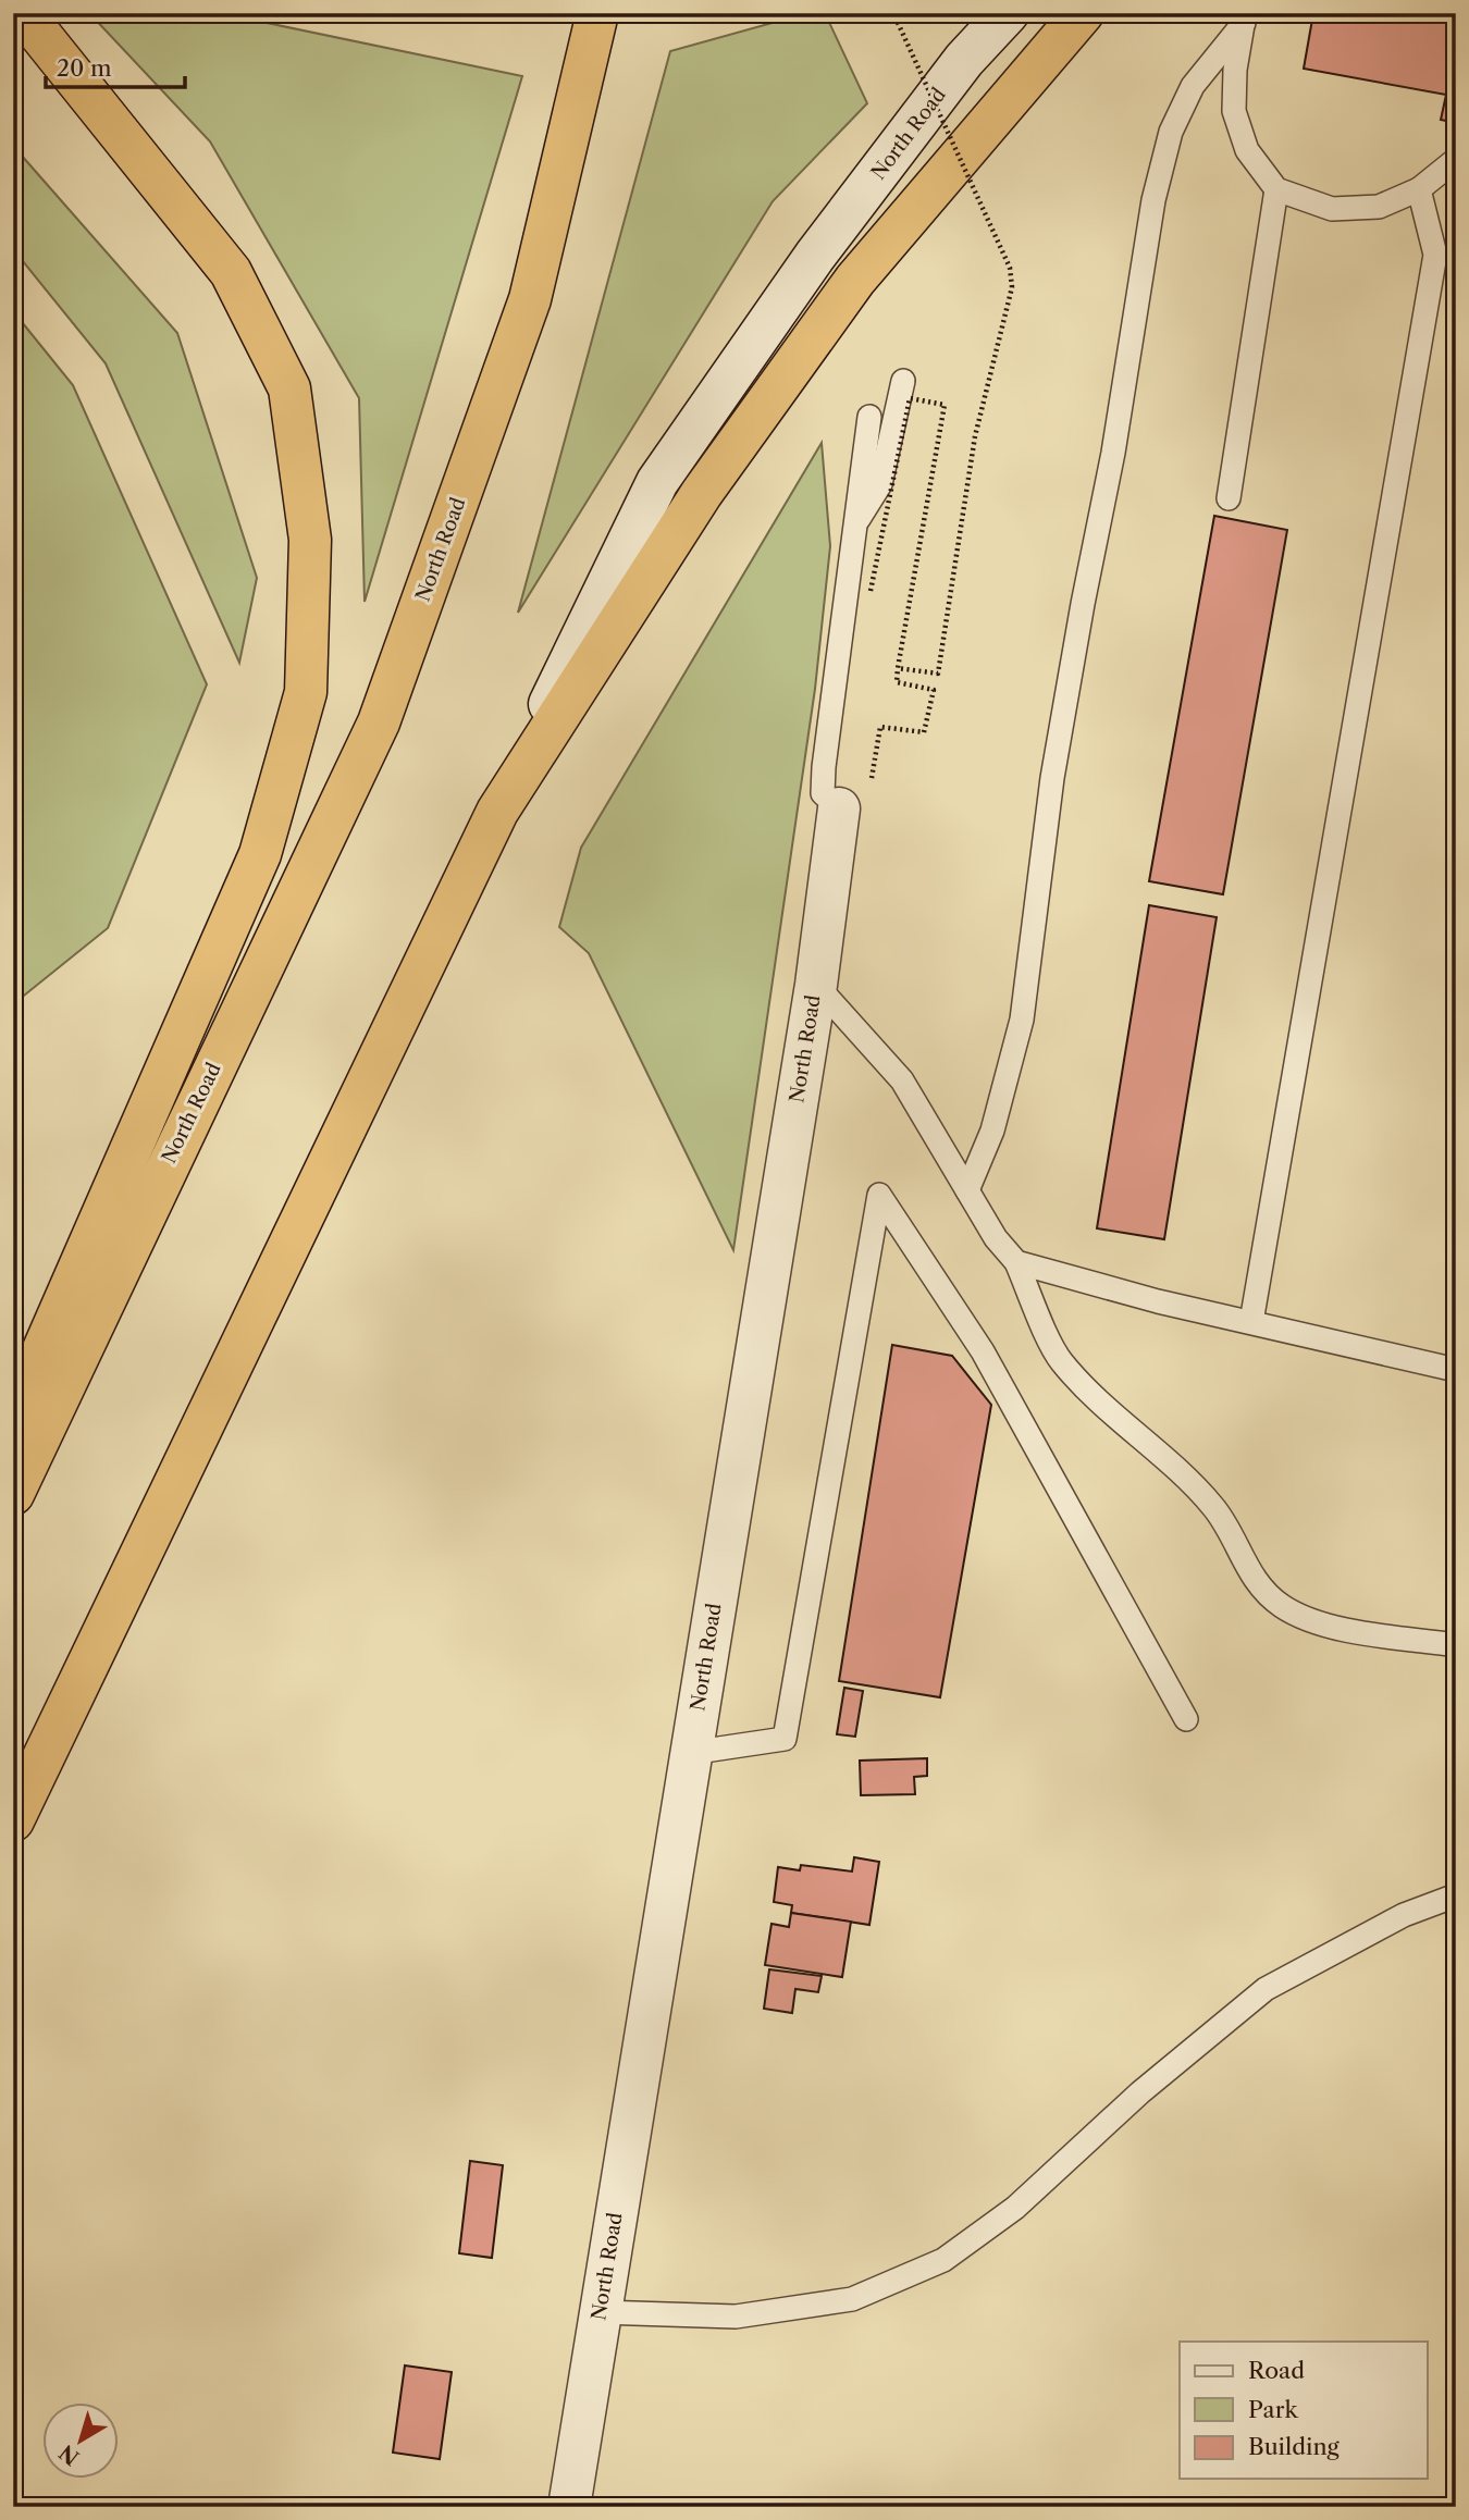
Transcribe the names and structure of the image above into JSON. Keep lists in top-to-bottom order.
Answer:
{
  "streets": {
    "highway": ["North Road"]
  },
  "legend": ["Road", "Park", "Building"],
  "scale_bar": "20 m",
  "north": "bottom left"
}
